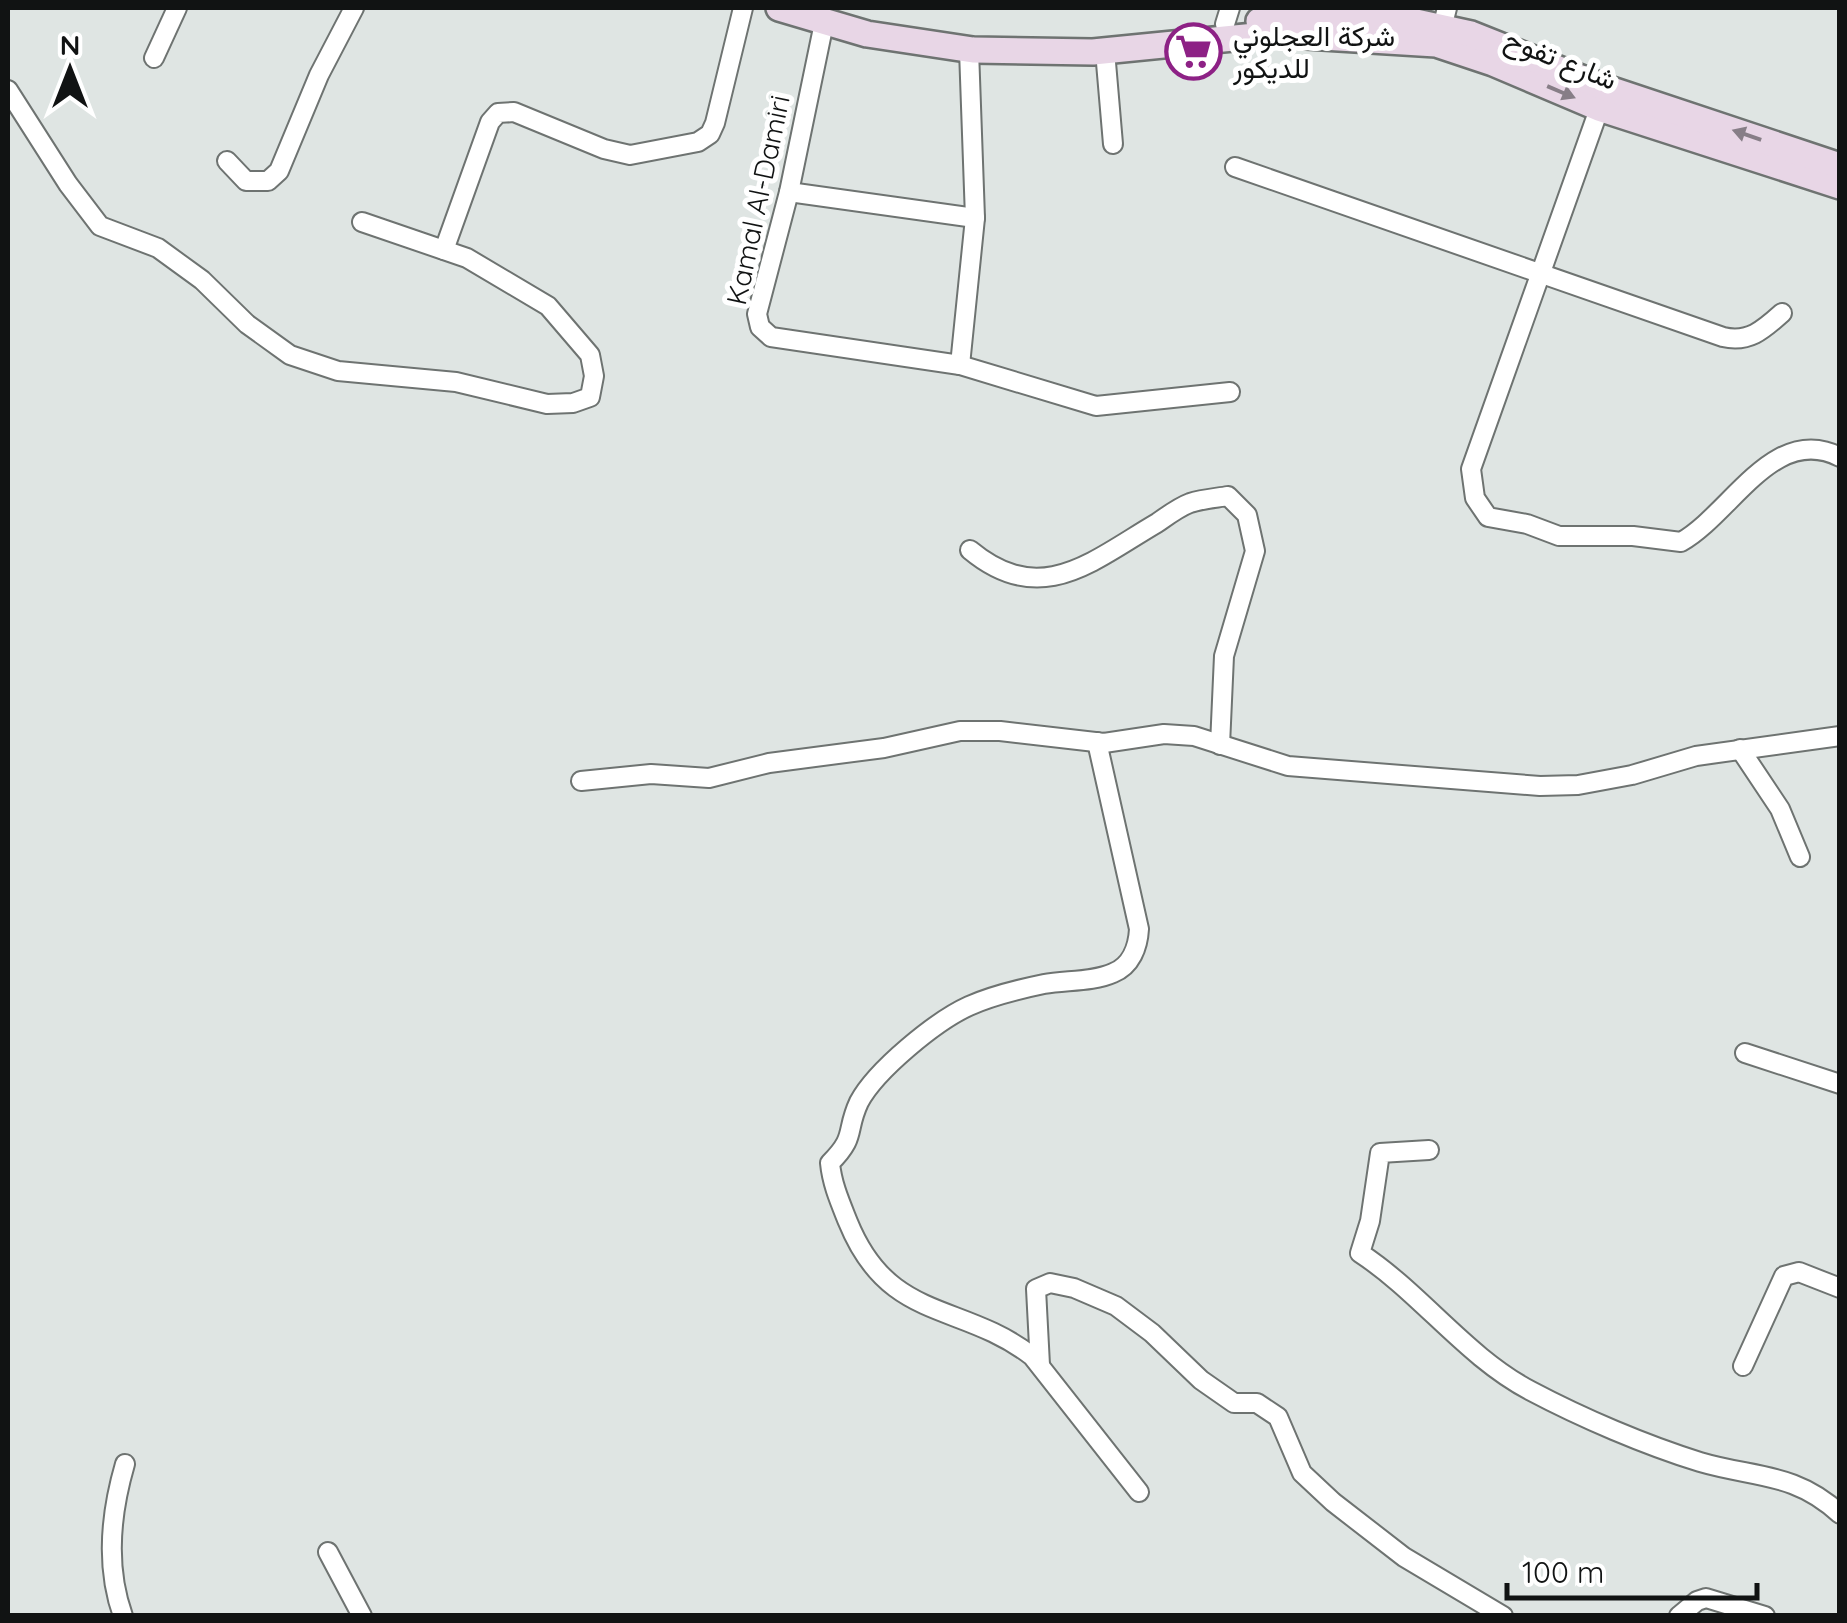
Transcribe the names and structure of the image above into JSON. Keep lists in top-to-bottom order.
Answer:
{
  "streets": {
    "street": ["شارع تفوح", "Kamal Al-Damiri"]
  },
  "crossings": [
    ["شارع تفوح", "Kamal Al-Damiri"]
  ],
  "places": {
    "supermarket": ["شركة العجلوني للديكور"]
  },
  "scale_bar": "100 m",
  "north": "top"
}
